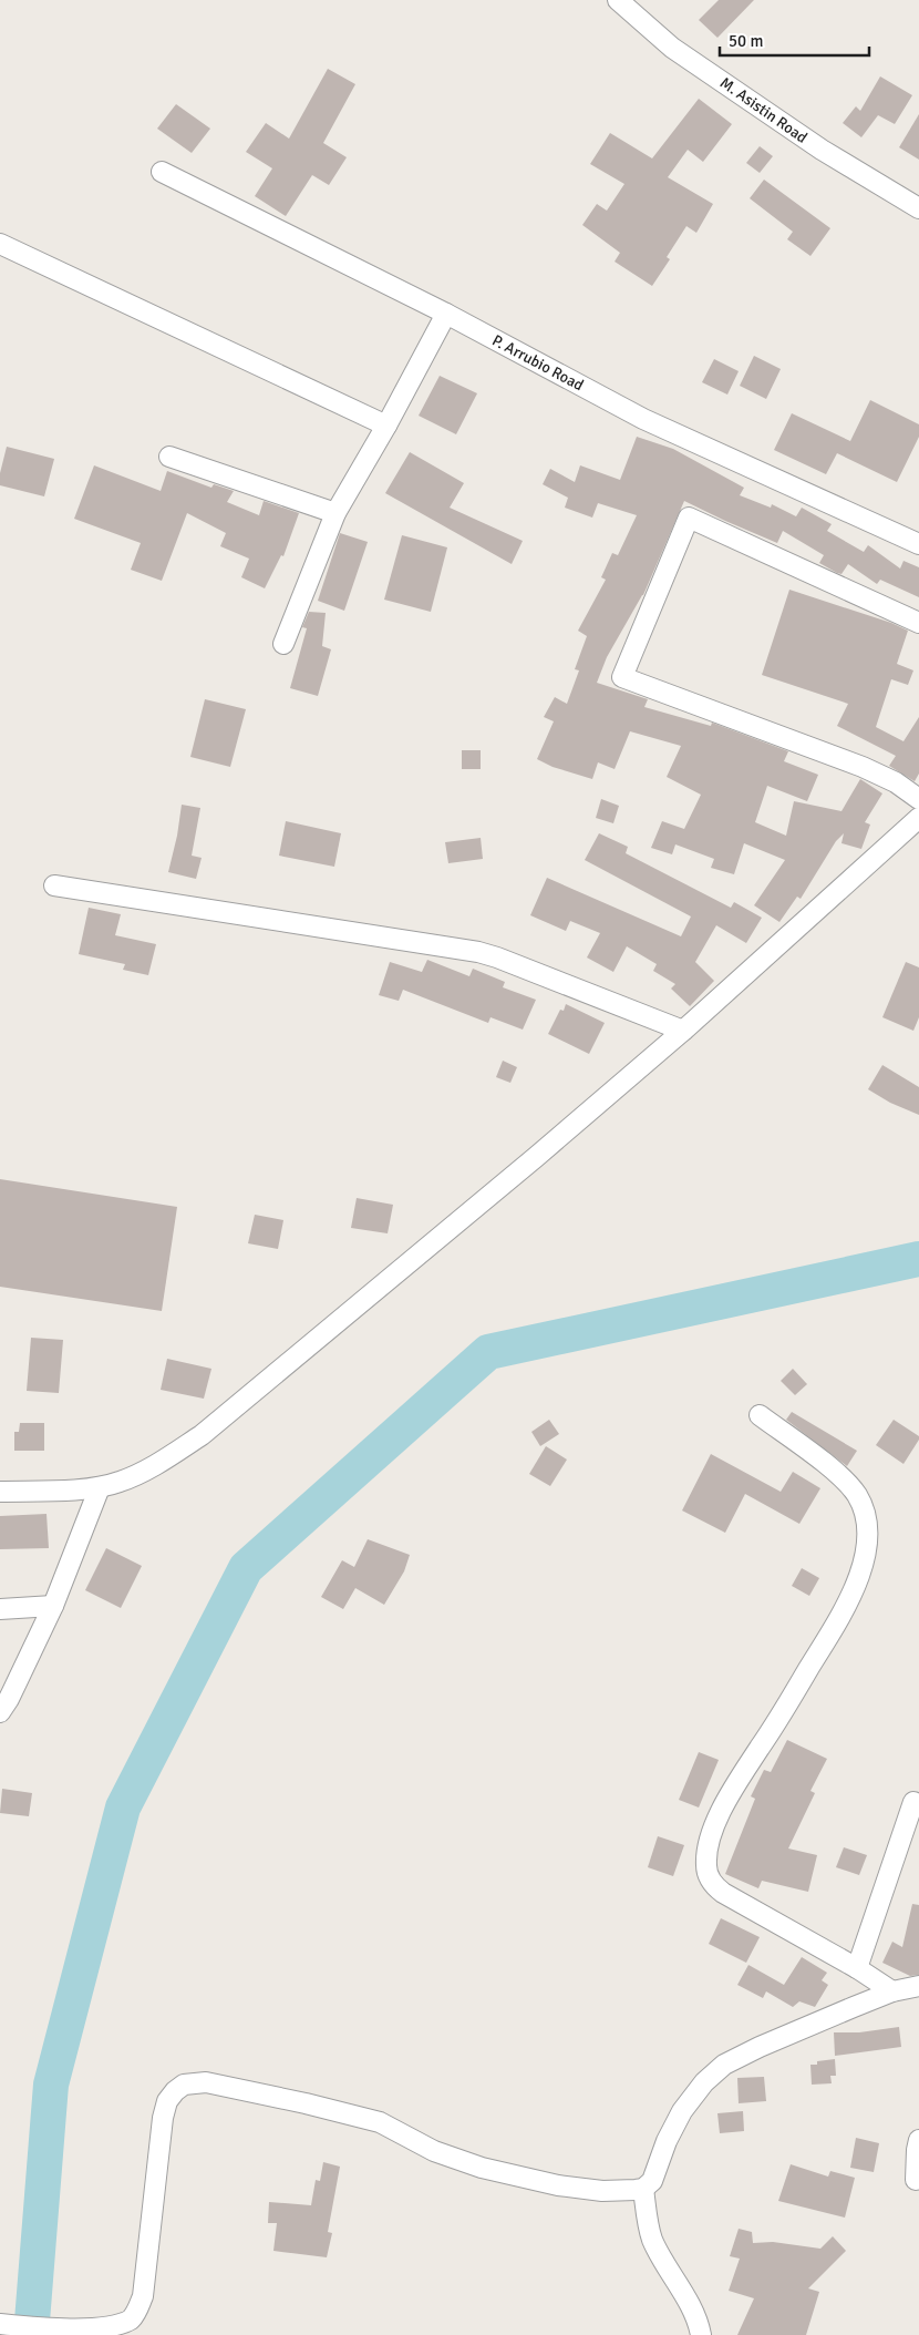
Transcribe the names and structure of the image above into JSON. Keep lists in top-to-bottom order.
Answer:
{
  "streets": {
    "street": ["M. Asistin Road", "P. Arrubio Road"]
  },
  "scale_bar": "50 m"
}
